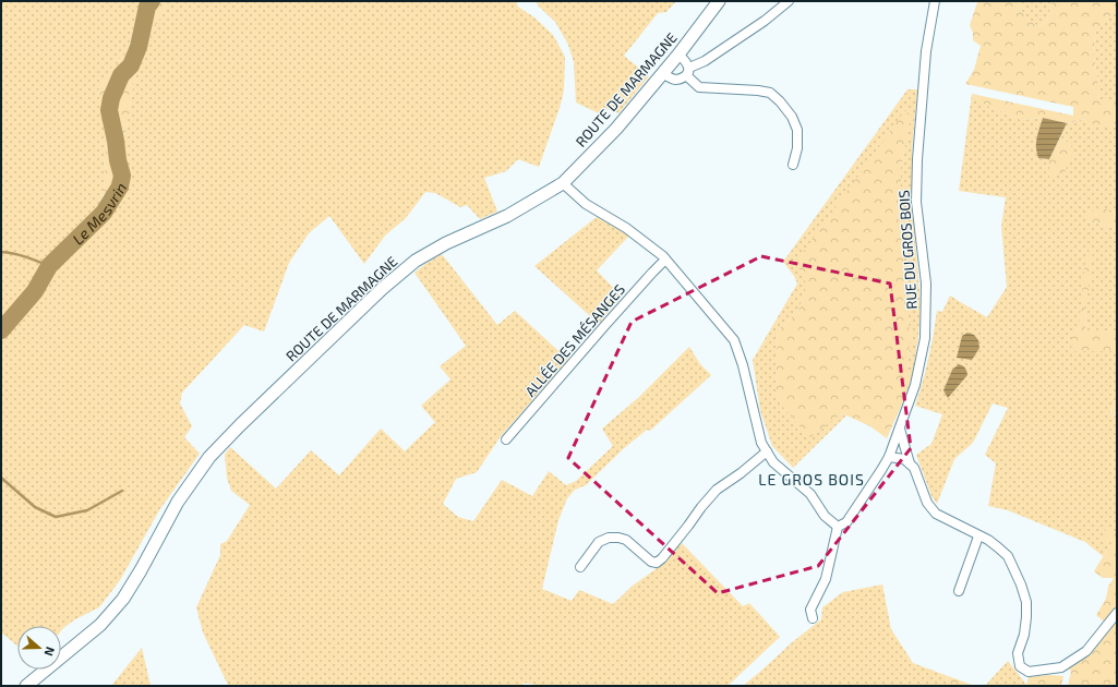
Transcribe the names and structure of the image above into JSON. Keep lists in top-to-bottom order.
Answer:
{
  "streets": {
    "main road": ["ROUTE DE MARMAGNE"],
    "street": ["RUE DU GROS BOIS", "ALLÉE DES MÉSANGES"]
  },
  "districts": ["LE GROS BOIS"],
  "water": ["Le Mesvrin"],
  "north": "right"
}
